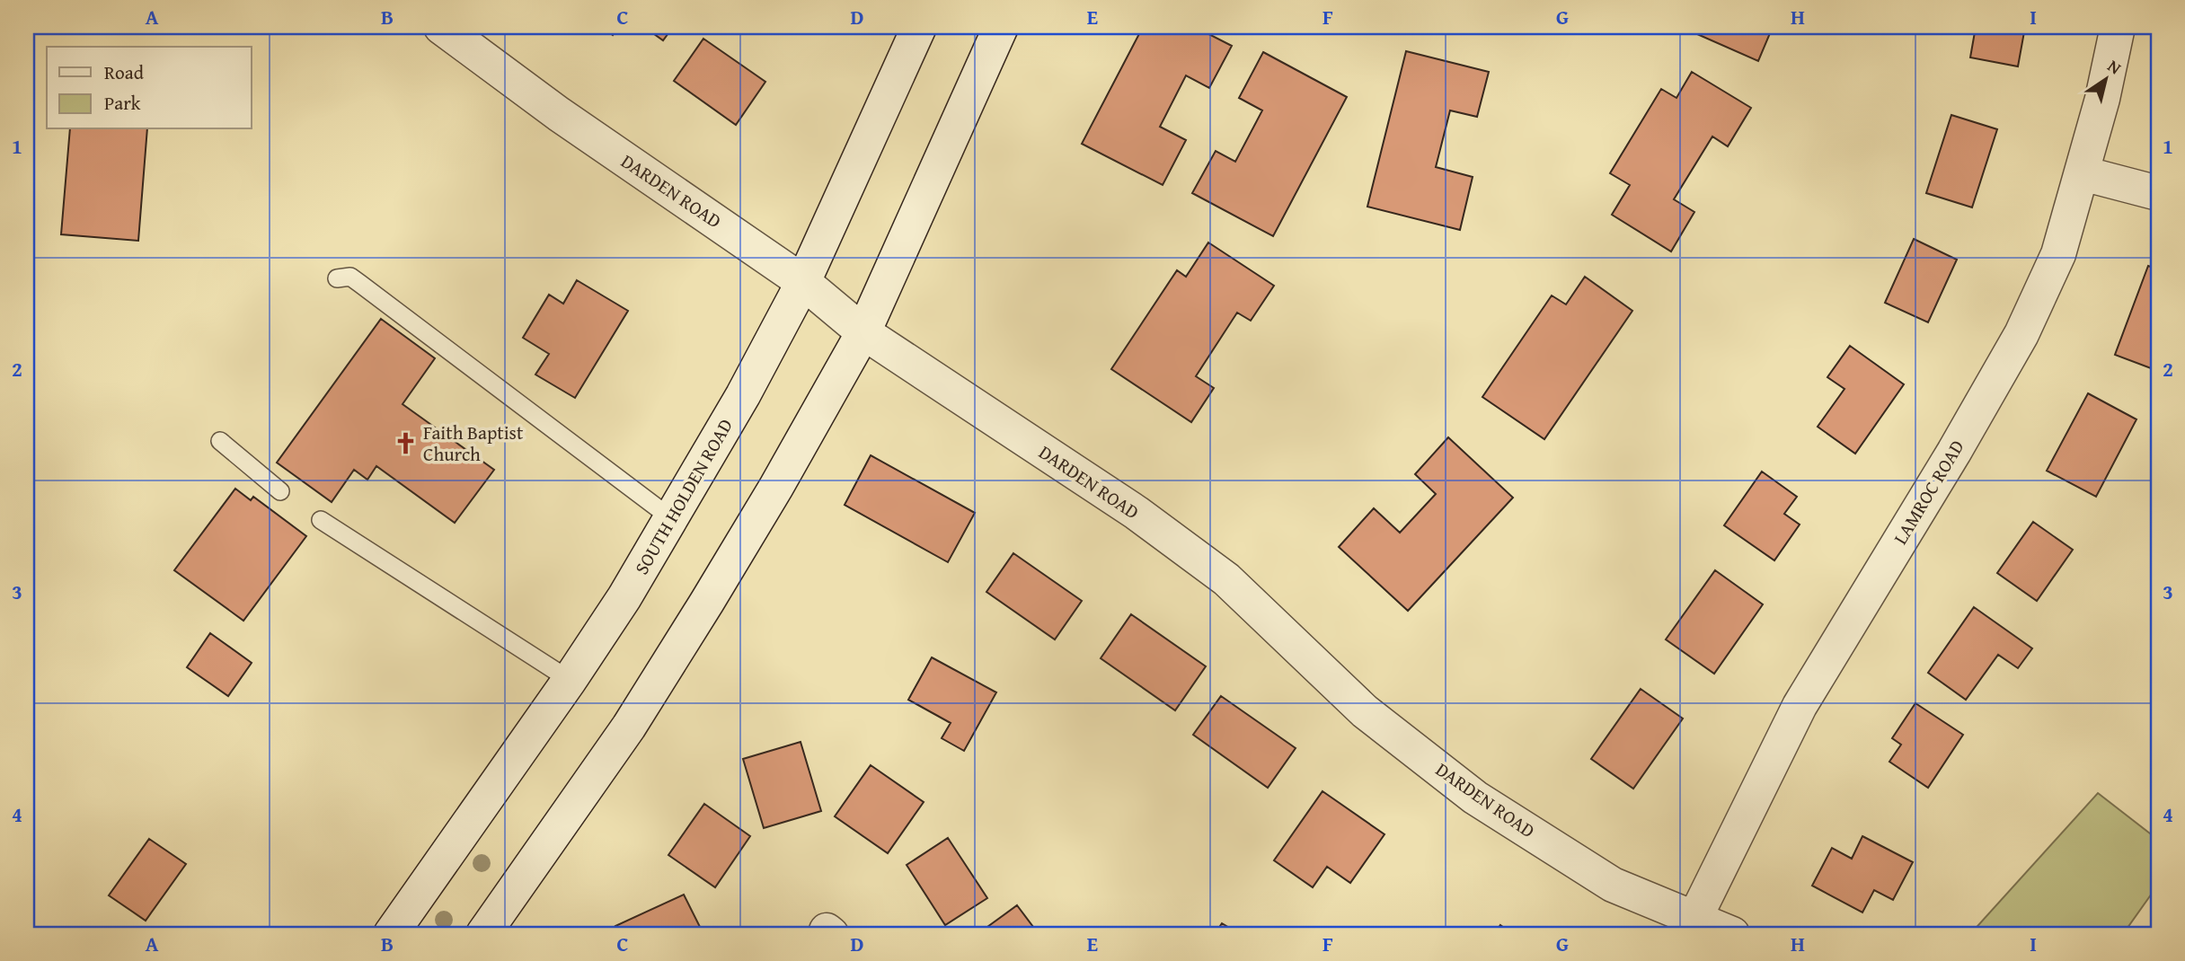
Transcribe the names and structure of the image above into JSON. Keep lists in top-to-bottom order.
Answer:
{
  "streets": {
    "street": ["DARDEN ROAD", "LAMROC ROAD", "SOUTH HOLDEN ROAD"]
  },
  "crossings": [
    ["DARDEN ROAD", "LAMROC ROAD"],
    ["DARDEN ROAD", "SOUTH HOLDEN ROAD"]
  ],
  "places": {
    "church": ["Faith Baptist Church"]
  },
  "legend": ["Road", "Park"],
  "north": "top right",
  "grid": {
    "columns": [
      "A",
      "B",
      "C",
      "D",
      "E",
      "F",
      "G",
      "H",
      "I"
    ],
    "rows": [
      "1",
      "2",
      "3",
      "4"
    ]
  }
}
